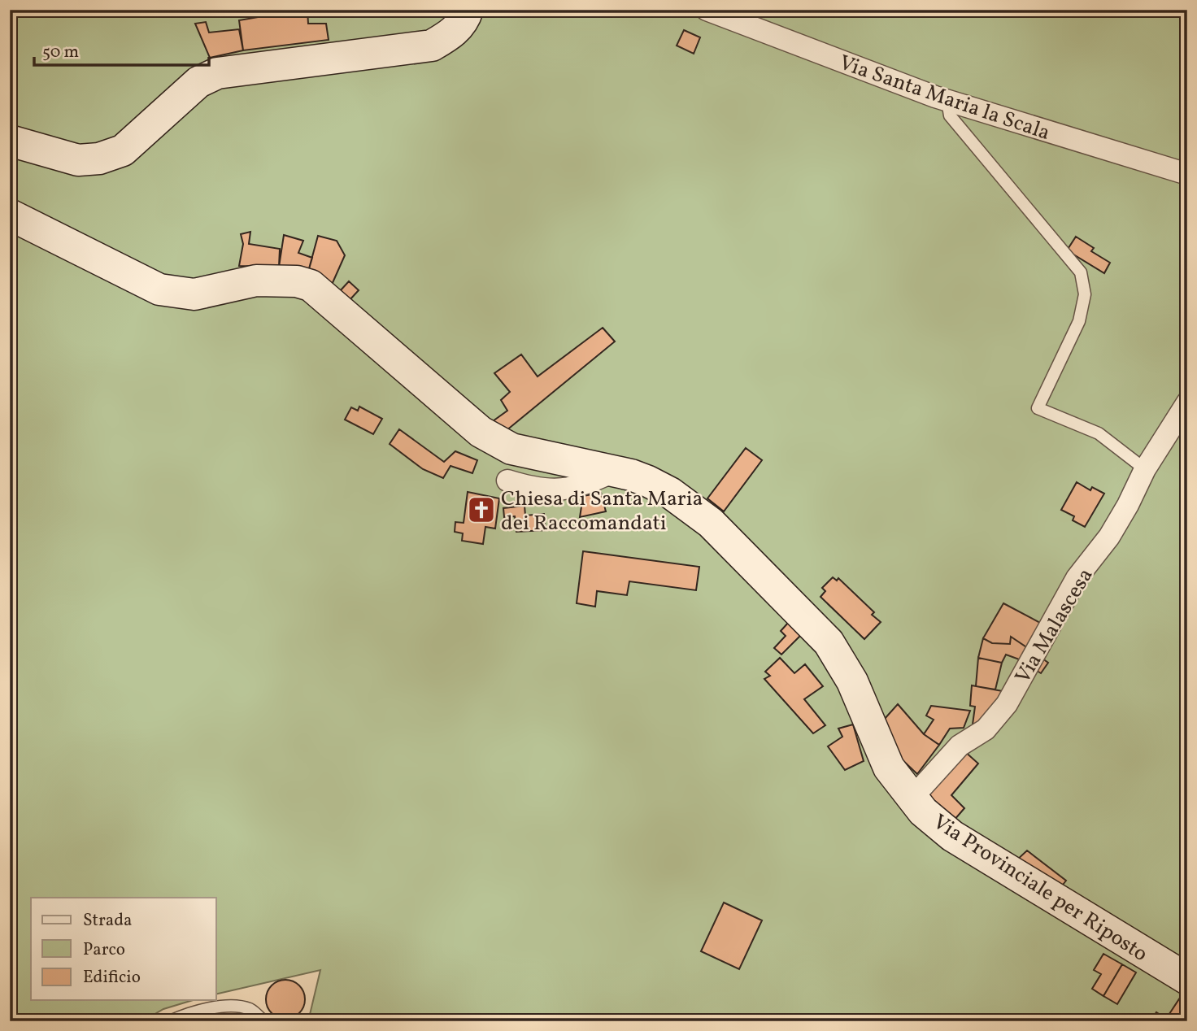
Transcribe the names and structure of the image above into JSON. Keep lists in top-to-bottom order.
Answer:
{
  "streets": {
    "street": ["Via Santa Maria la Scala", "Via Malascesa", "Via Provinciale per Riposto"]
  },
  "crossings": [
    ["Via Malascesa", "Via Provinciale per Riposto"]
  ],
  "places": {
    "church": ["Chiesa di Santa Maria dei Raccomandati"]
  },
  "legend": ["Strada", "Parco", "Edificio"],
  "scale_bar": "50 m"
}
